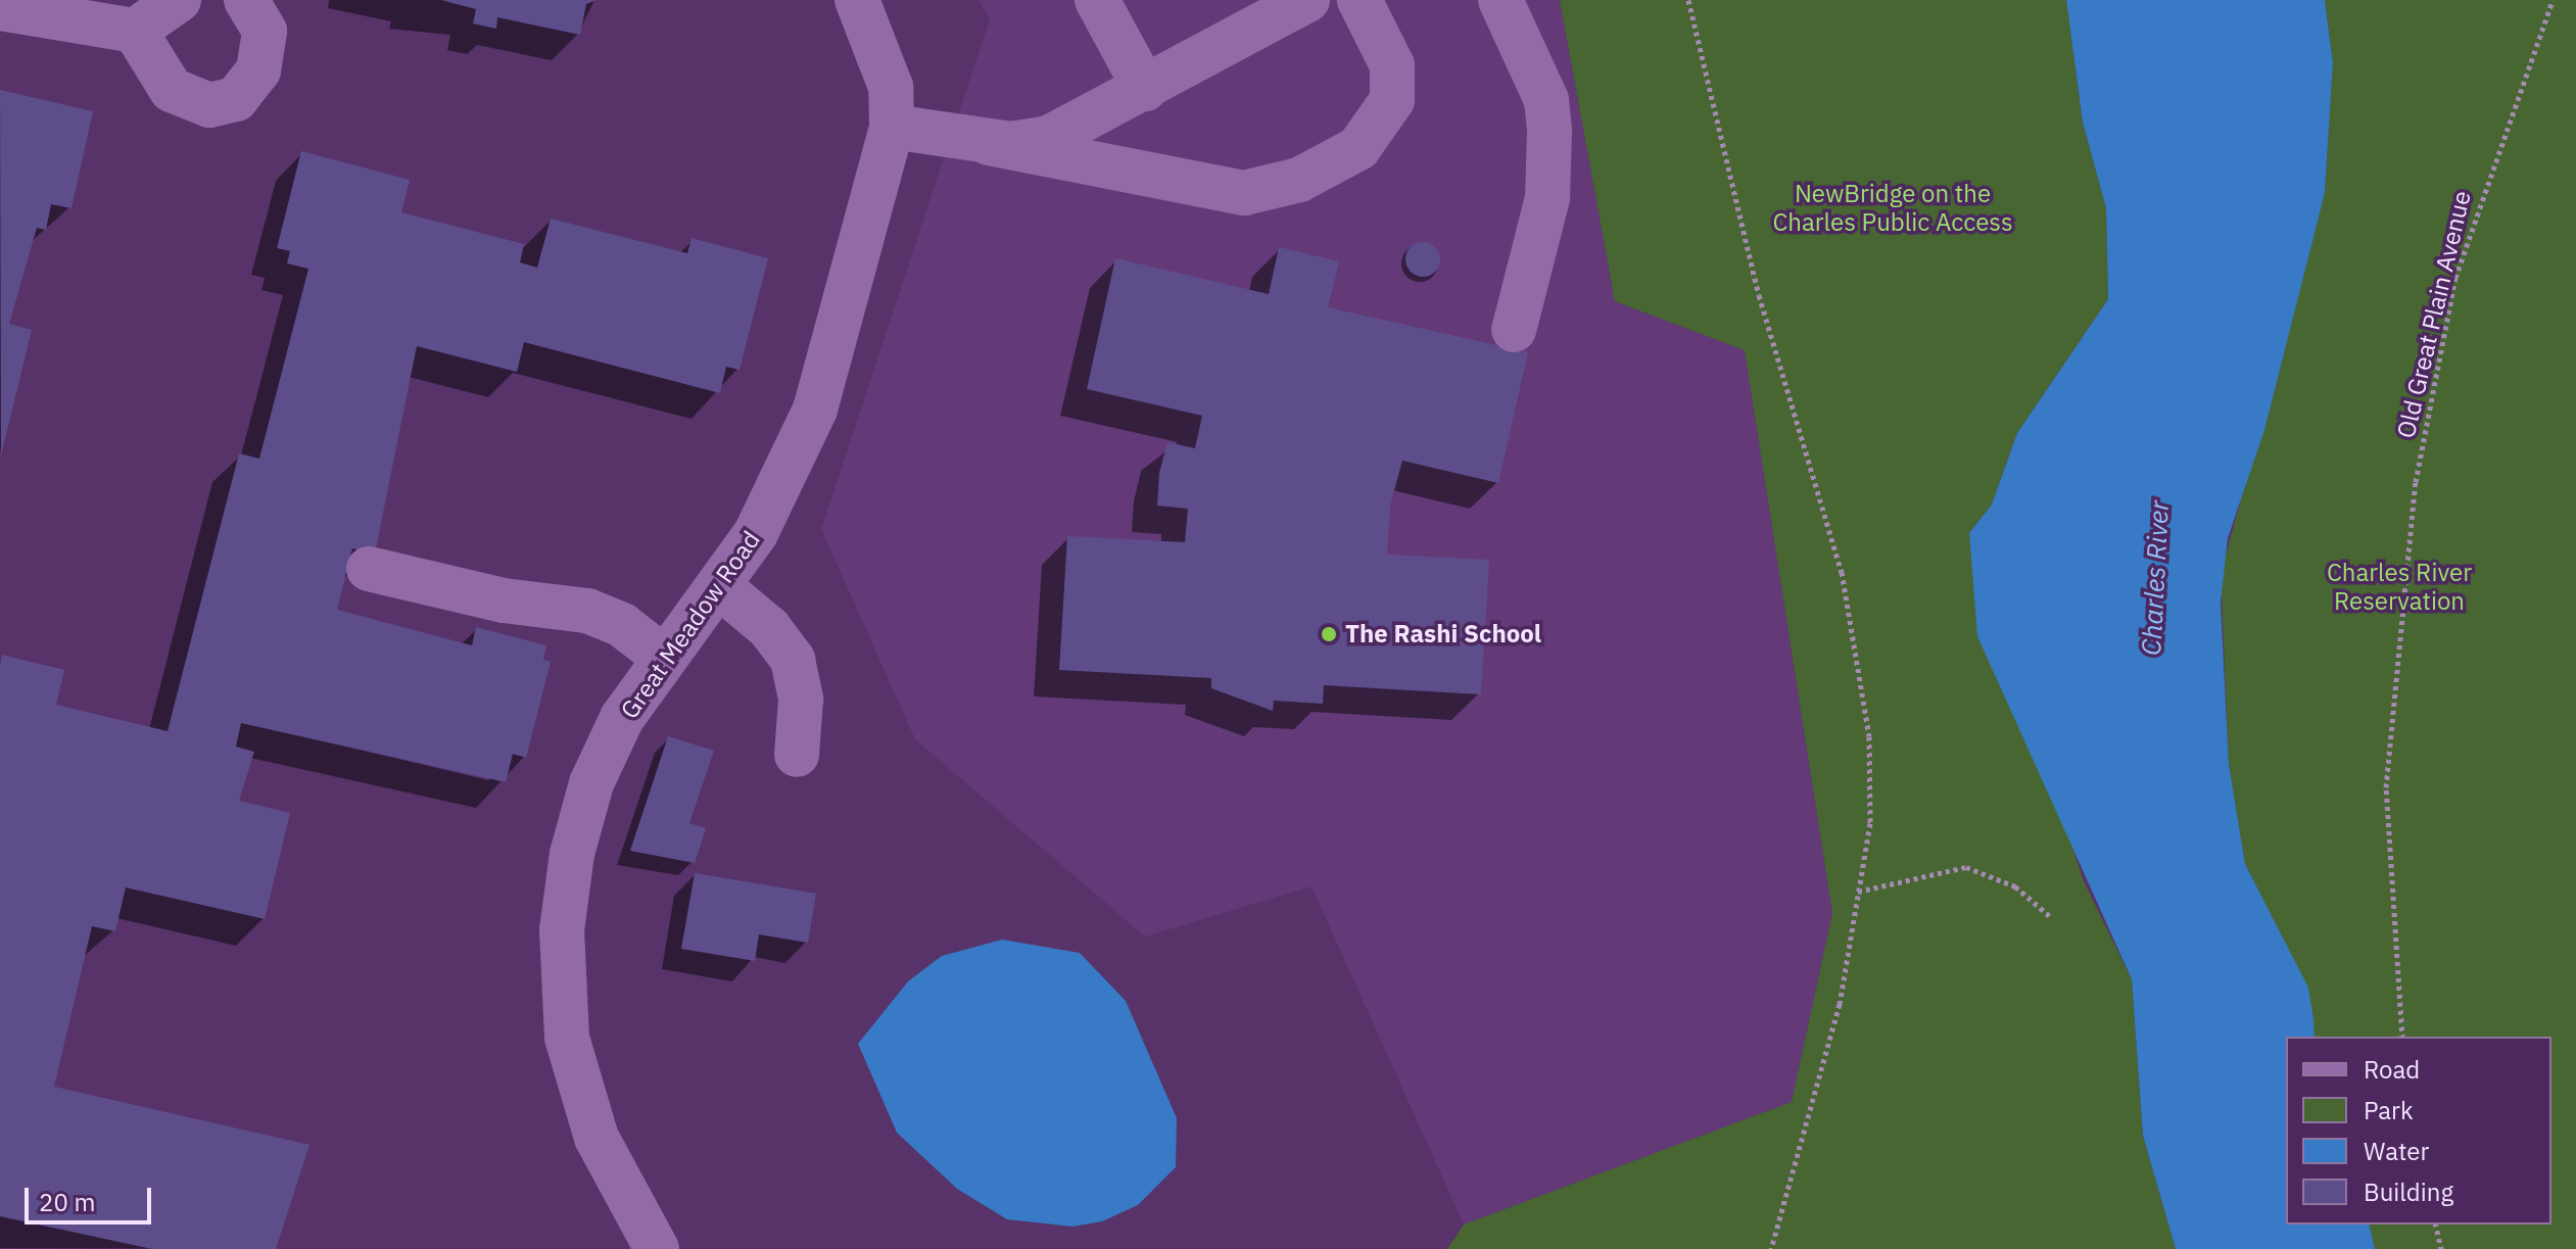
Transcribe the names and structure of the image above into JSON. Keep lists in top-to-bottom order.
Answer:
{
  "streets": {
    "street": ["Great Meadow Road"],
    "path": ["Old Great Plain Avenue"]
  },
  "water": ["Charles River"],
  "parks": ["NewBridge on the Charles Public Access", "Charles River Reservation"],
  "places": ["The Rashi School"],
  "legend": [
    "Road",
    "Park",
    "Water",
    "Building"
  ],
  "scale_bar": "20 m"
}
